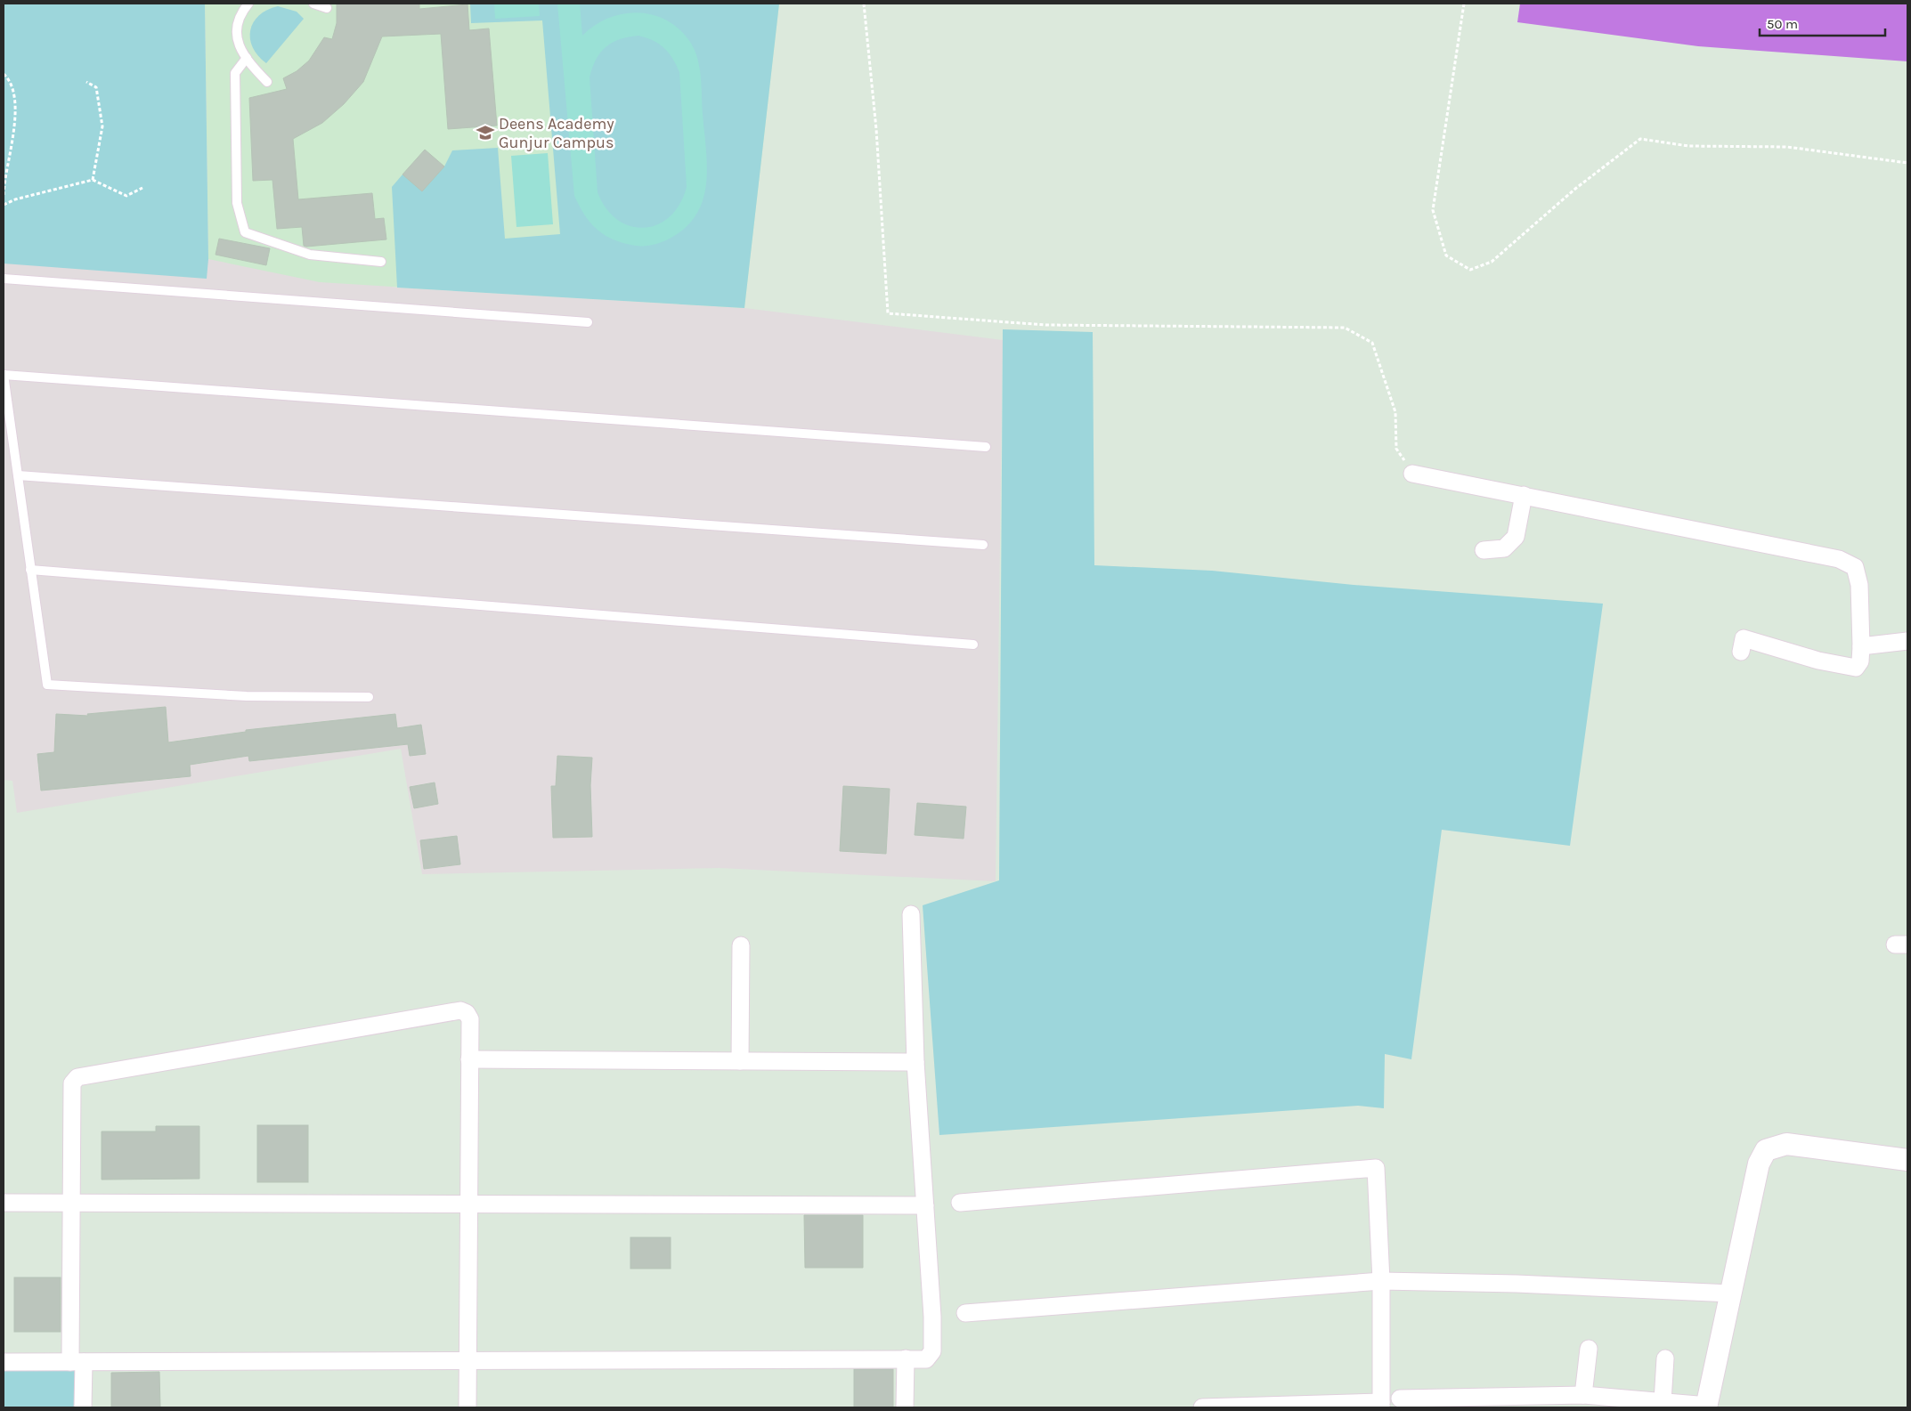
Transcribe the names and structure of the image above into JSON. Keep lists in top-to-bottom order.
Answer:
{
  "places": {
    "school or university": ["Deens Academy Gunjur Campus"]
  },
  "scale_bar": "50 m"
}
